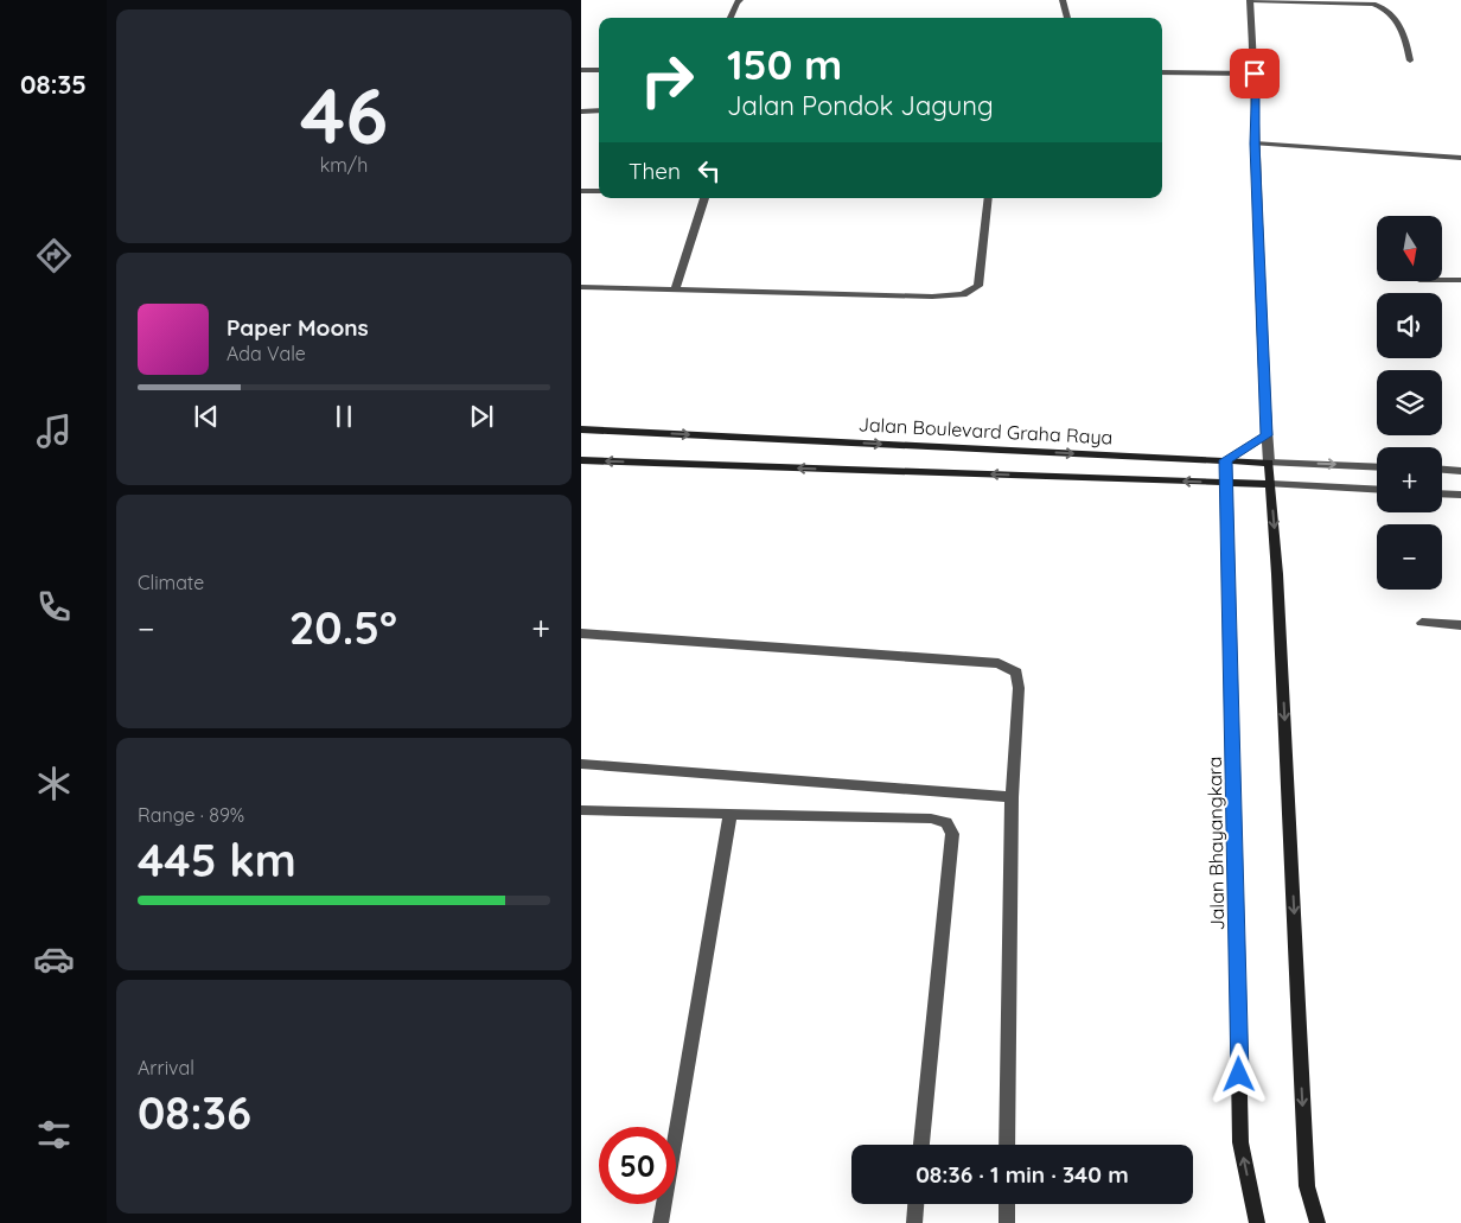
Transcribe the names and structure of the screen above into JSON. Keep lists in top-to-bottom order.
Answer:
{
  "streets": {
    "main road": ["Jalan Boulevard Graha Raya", "Jalan Bhayangkara"]
  },
  "crossings": [
    ["Jalan Boulevard Graha Raya", "Jalan Bhayangkara"]
  ],
  "north": "bottom",
  "page": {
    "tabs": "08:35",
    "tile": [
      ["46", "km/h"],
      "Climate",
      ["Range · 89%", "445 km"],
      ["Arrival", "08:36"]
    ],
    "turn": ["150 m", "Jalan Pondok Jagung"],
    "then": "Then",
    "map_buttons": ["+", "−"],
    "song": ["Paper Moons", "Ada Vale"],
    "heat": ["−", "20.5°", "+"],
    "limit": "50",
    "trip": "08:36 · 1 min · 340 m"
  }
}
